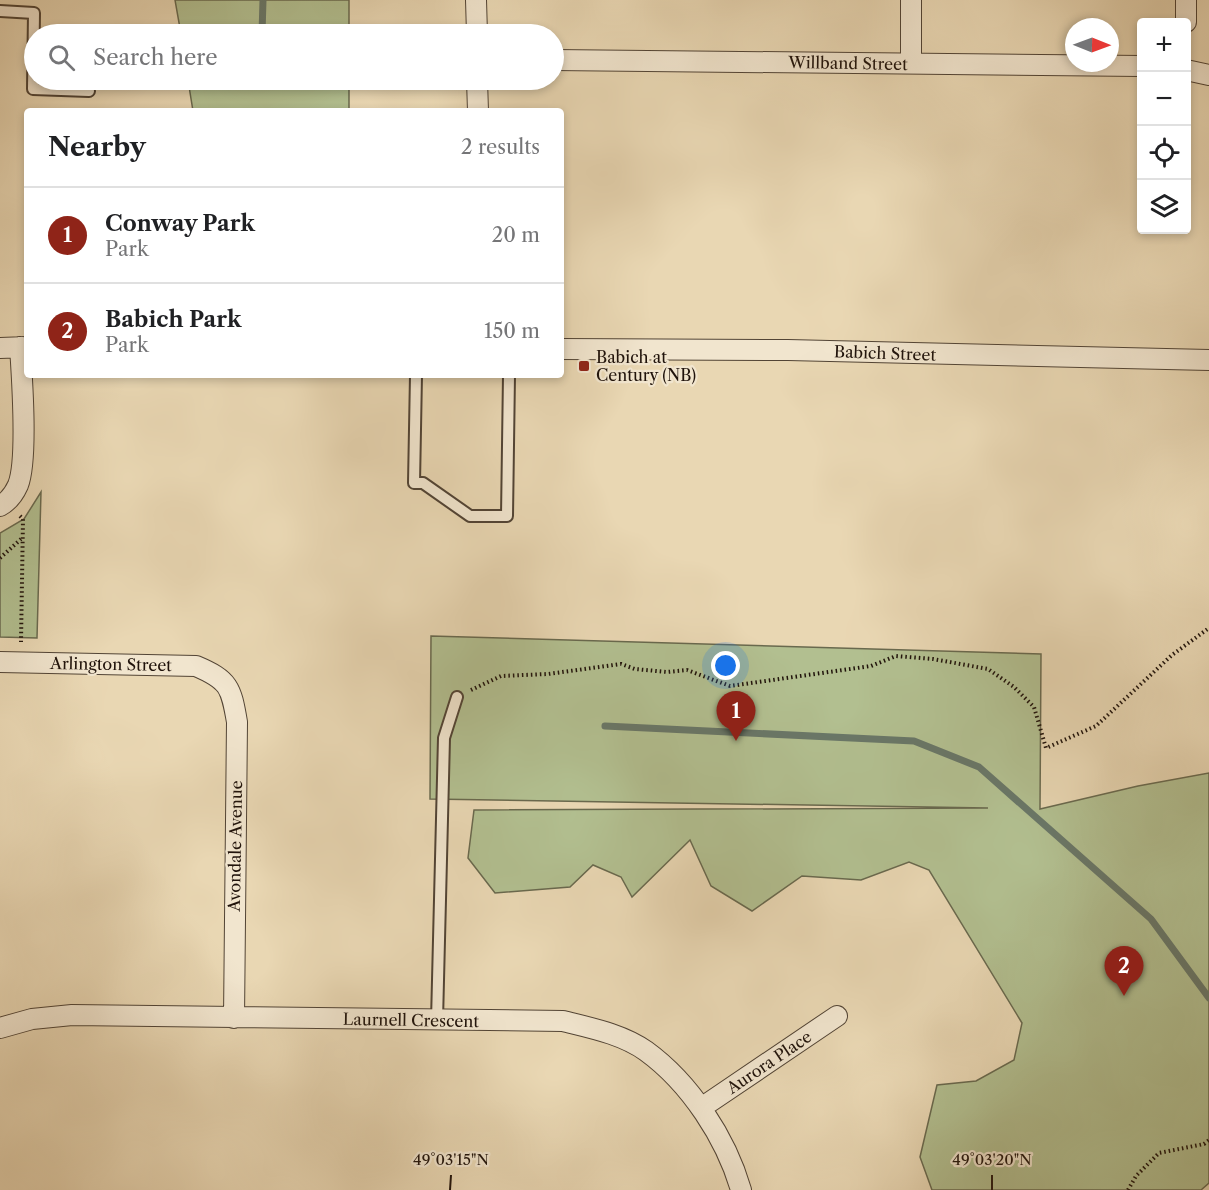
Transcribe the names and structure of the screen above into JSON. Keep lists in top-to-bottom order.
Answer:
{
  "streets": {
    "street": [
      "Willband Street",
      "Babich Street",
      "Arlington Street",
      "Avondale Avenue",
      "Laurnell Crescent",
      "Aurora Place"
    ]
  },
  "crossings": [
    ["Arlington Street", "Avondale Avenue"],
    ["Avondale Avenue", "Laurnell Crescent"],
    ["Laurnell Crescent", "Aurora Place"]
  ],
  "places": {
    "transit": ["Babich at Century (NB)"]
  },
  "north": "right",
  "page": {
    "map_buttons": ["+", "−"],
    "search": "Search here",
    "heading": ["Nearby", "2 results"],
    "list": [
      {
        "mark": "1",
        "name": "Conway Park",
        "note": "Park",
        "value": "20 m"
      },
      {
        "mark": "2",
        "name": "Babich Park",
        "note": "Park",
        "value": "150 m"
      }
    ],
    "pins": ["1", "2"]
  },
  "coordinates": ["49°03'15\"N", "49°03'20\"N"]
}
